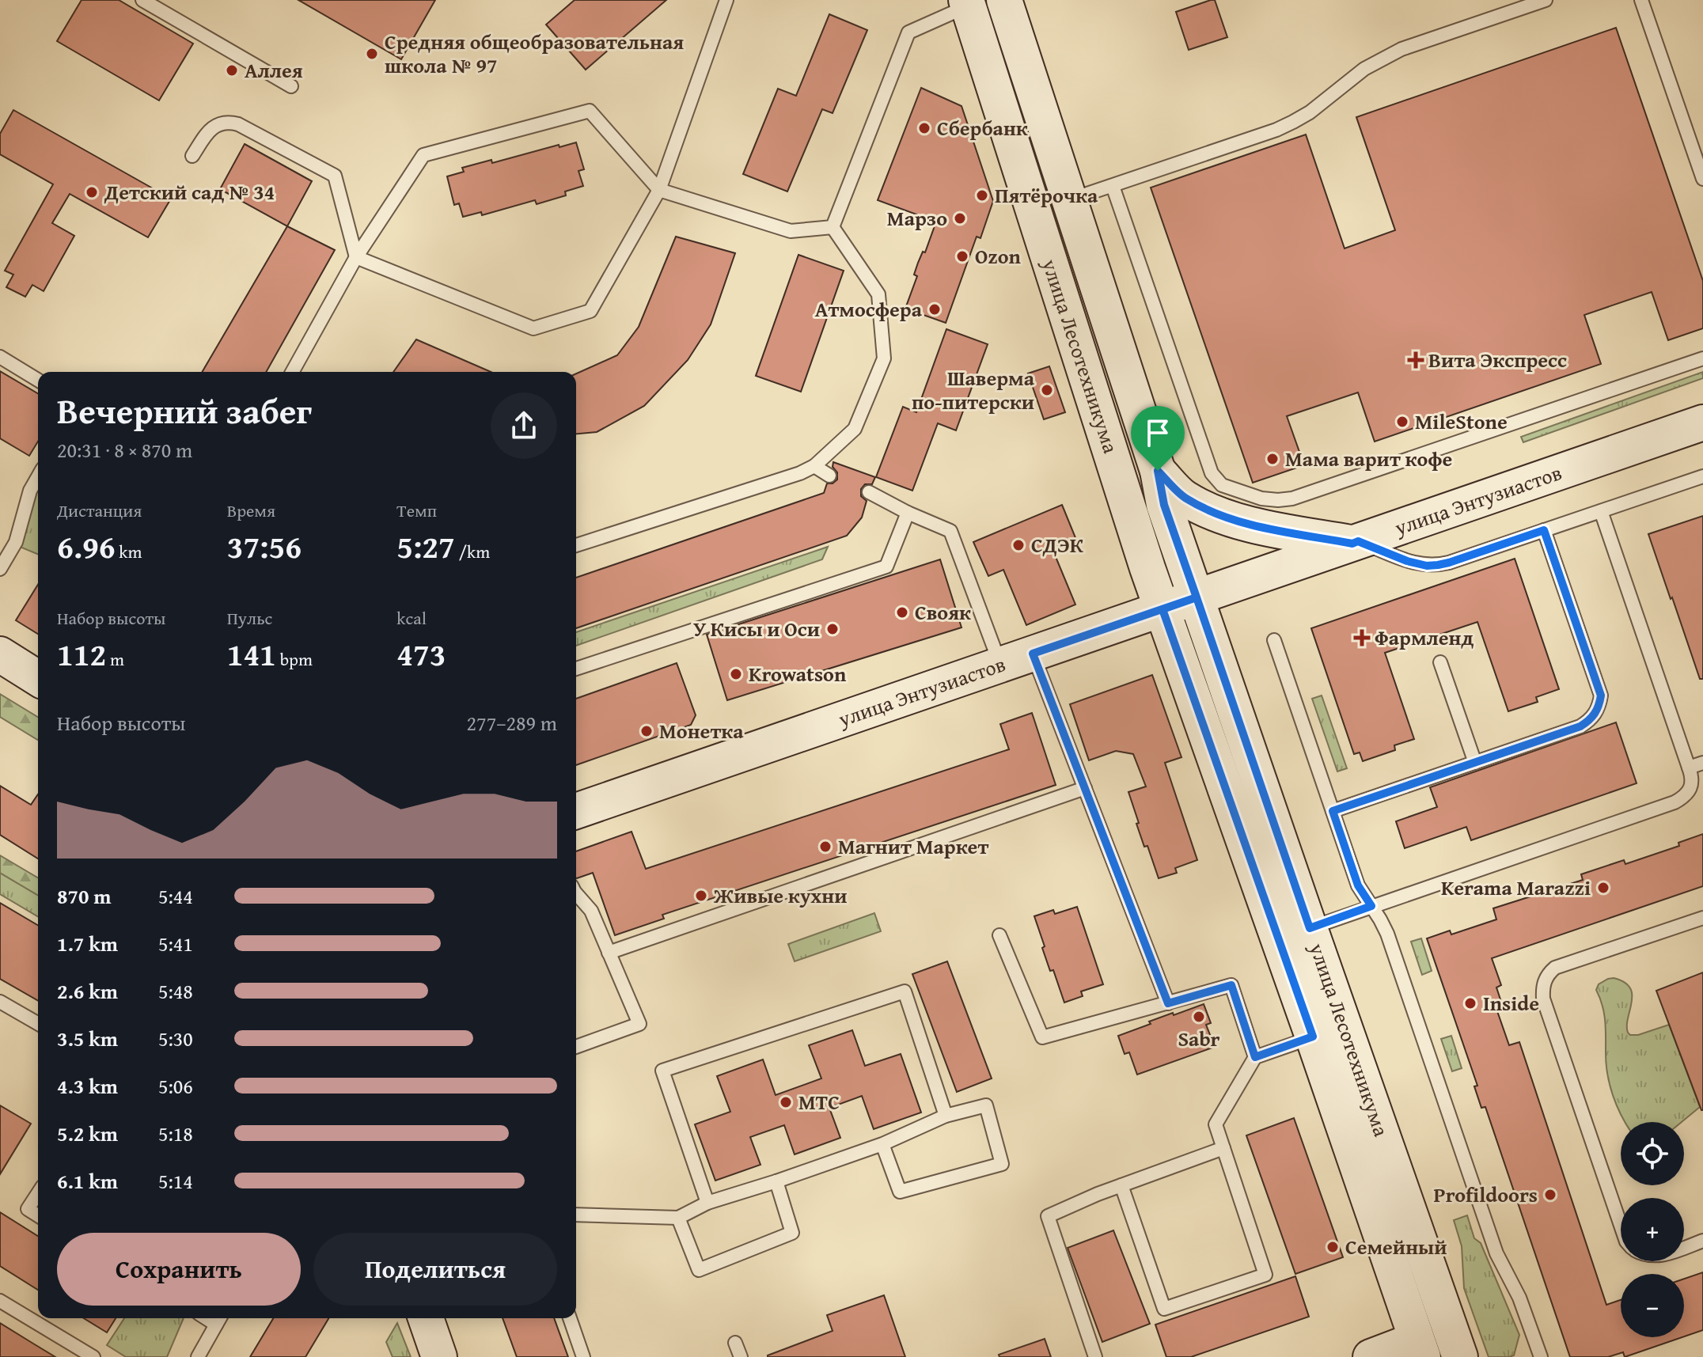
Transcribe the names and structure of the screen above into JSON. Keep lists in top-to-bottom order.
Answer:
{
  "streets": {
    "main road": ["улица Лесотехникума", "улица Энтузиастов"]
  },
  "crossings": [
    ["улица Лесотехникума", "улица Энтузиастов"]
  ],
  "places": {
    "other": [
      "Средняя общеобразовательная школа № 97",
      "Аллея",
      "Сбербанк",
      "Детский сад № 34",
      "Пятёрочка",
      "Марзо",
      "Ozon",
      "Атмосфера",
      "Шаверма по-питерски",
      "MileStone",
      "Мама варит кофе",
      "СДЭК",
      "Свояк",
      "У Кисы и Оси",
      "Krowatson",
      "Монетка",
      "Магнит Маркет",
      "Kerama Marazzi",
      "Живые кухни",
      "Inside",
      "Sabr",
      "МТС",
      "Profildoors",
      "Семейный"
    ],
    "health": ["Вита Экспресс", "Фармленд"]
  },
  "page": {
    "heading": ["Вечерний забег", "20:31 · 8 × 870 m"],
    "stats": [
      ["Дистанция", "6.96 km"],
      ["Время", "37:56"],
      ["Темп", "5:27 /km"],
      ["Набор высоты", "112 m"],
      ["Пульс", "141 bpm"],
      ["kcal", "473"]
    ],
    "chart": ["Набор высоты", "277–289 m"],
    "list": [
      {
        "name": "870 m",
        "note": "5:44"
      },
      {
        "name": "1.7 km",
        "note": "5:41"
      },
      {
        "name": "2.6 km",
        "note": "5:48"
      },
      {
        "name": "3.5 km",
        "note": "5:30"
      },
      {
        "name": "4.3 km",
        "note": "5:06"
      },
      {
        "name": "5.2 km",
        "note": "5:18"
      },
      {
        "name": "6.1 km",
        "note": "5:14"
      }
    ],
    "map_buttons": ["+", "−"],
    "buttons": ["Сохранить", "Поделиться"]
  }
}
